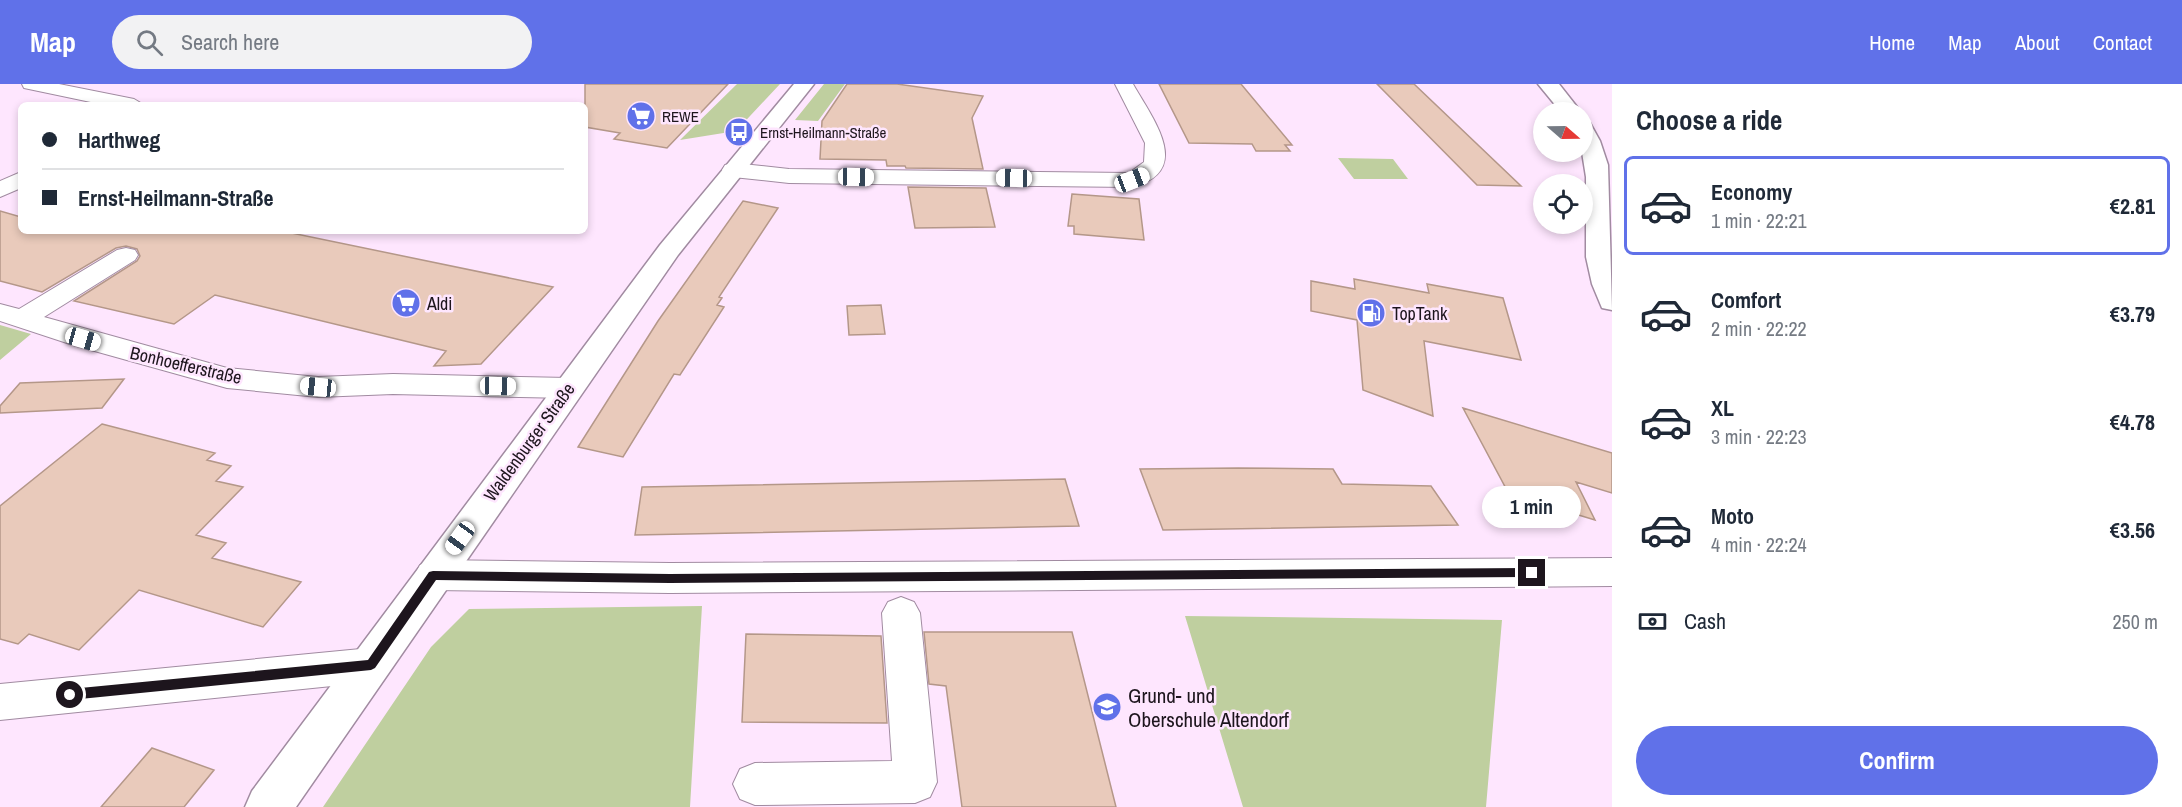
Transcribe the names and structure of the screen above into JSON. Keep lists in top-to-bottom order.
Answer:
{
  "streets": {
    "street": ["Bonhoefferstraße", "Waldenburger Straße"]
  },
  "crossings": [
    ["Bonhoefferstraße", "Waldenburger Straße"]
  ],
  "places": {
    "supermarket": ["REWE", "Aldi"],
    "bus stop": ["Ernst-Heilmann-Straße"],
    "fuel station": ["TopTank"],
    "school or university": ["Grund- und Oberschule Altendorf"]
  },
  "north": "right",
  "page": {
    "header": "Map",
    "search": "Search here",
    "nav": [
      "Home",
      "Map",
      "About",
      "Contact"
    ],
    "heading": "Choose a ride",
    "banner": ["Harthweg", "Ernst-Heilmann-Straße"],
    "list": [
      {
        "name": "Economy",
        "note": "1 min · 22:21",
        "value": "€2.81"
      },
      {
        "name": "Comfort",
        "note": "2 min · 22:22",
        "value": "€3.79"
      },
      {
        "name": "XL",
        "note": "3 min · 22:23",
        "value": "€4.78"
      },
      {
        "name": "Moto",
        "note": "4 min · 22:24",
        "value": "€3.56"
      }
    ],
    "bubble": "1 min",
    "pay": ["Cash", "250 m"],
    "buttons": "Confirm"
  }
}
